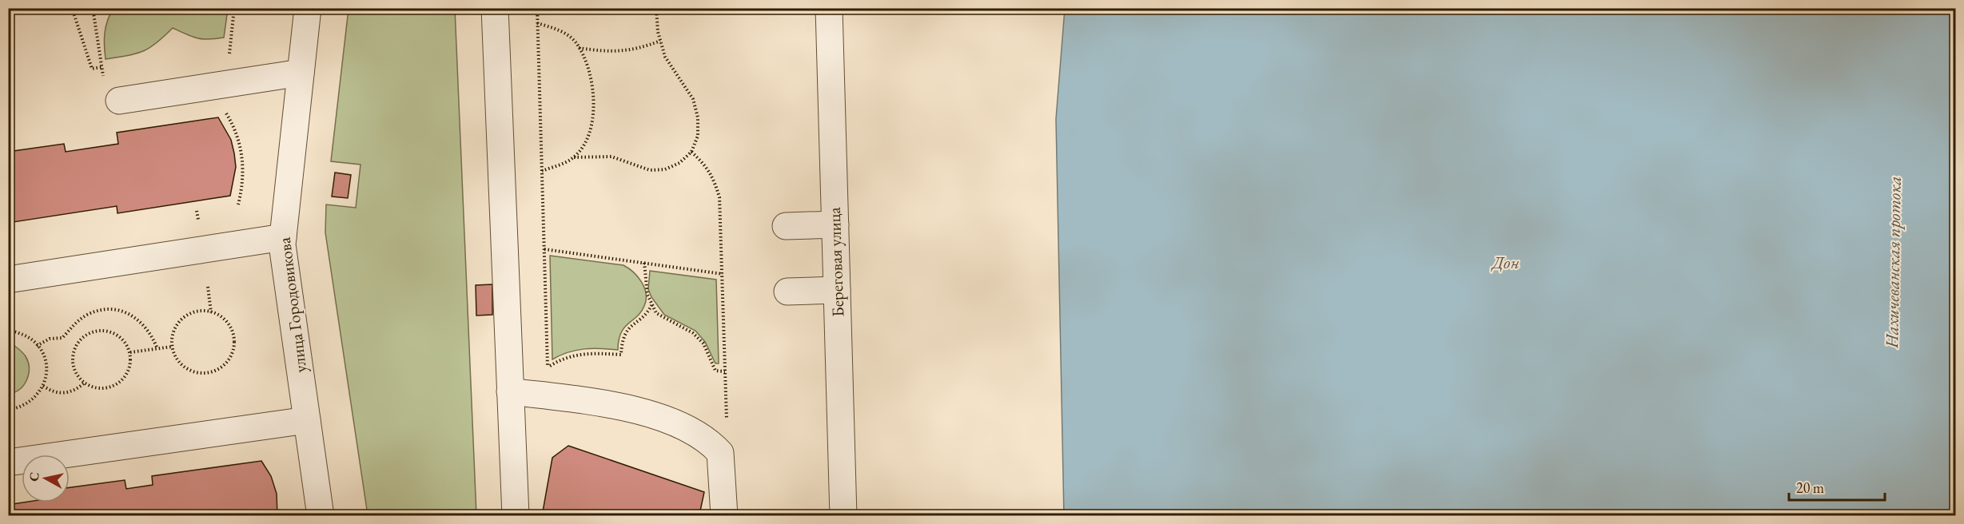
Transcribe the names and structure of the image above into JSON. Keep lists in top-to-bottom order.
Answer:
{
  "streets": {
    "street": ["Береговая улица", "улица Городовикова"]
  },
  "water": ["Дон", "Нахичеванская протока"],
  "scale_bar": "20 m",
  "north": "left"
}
